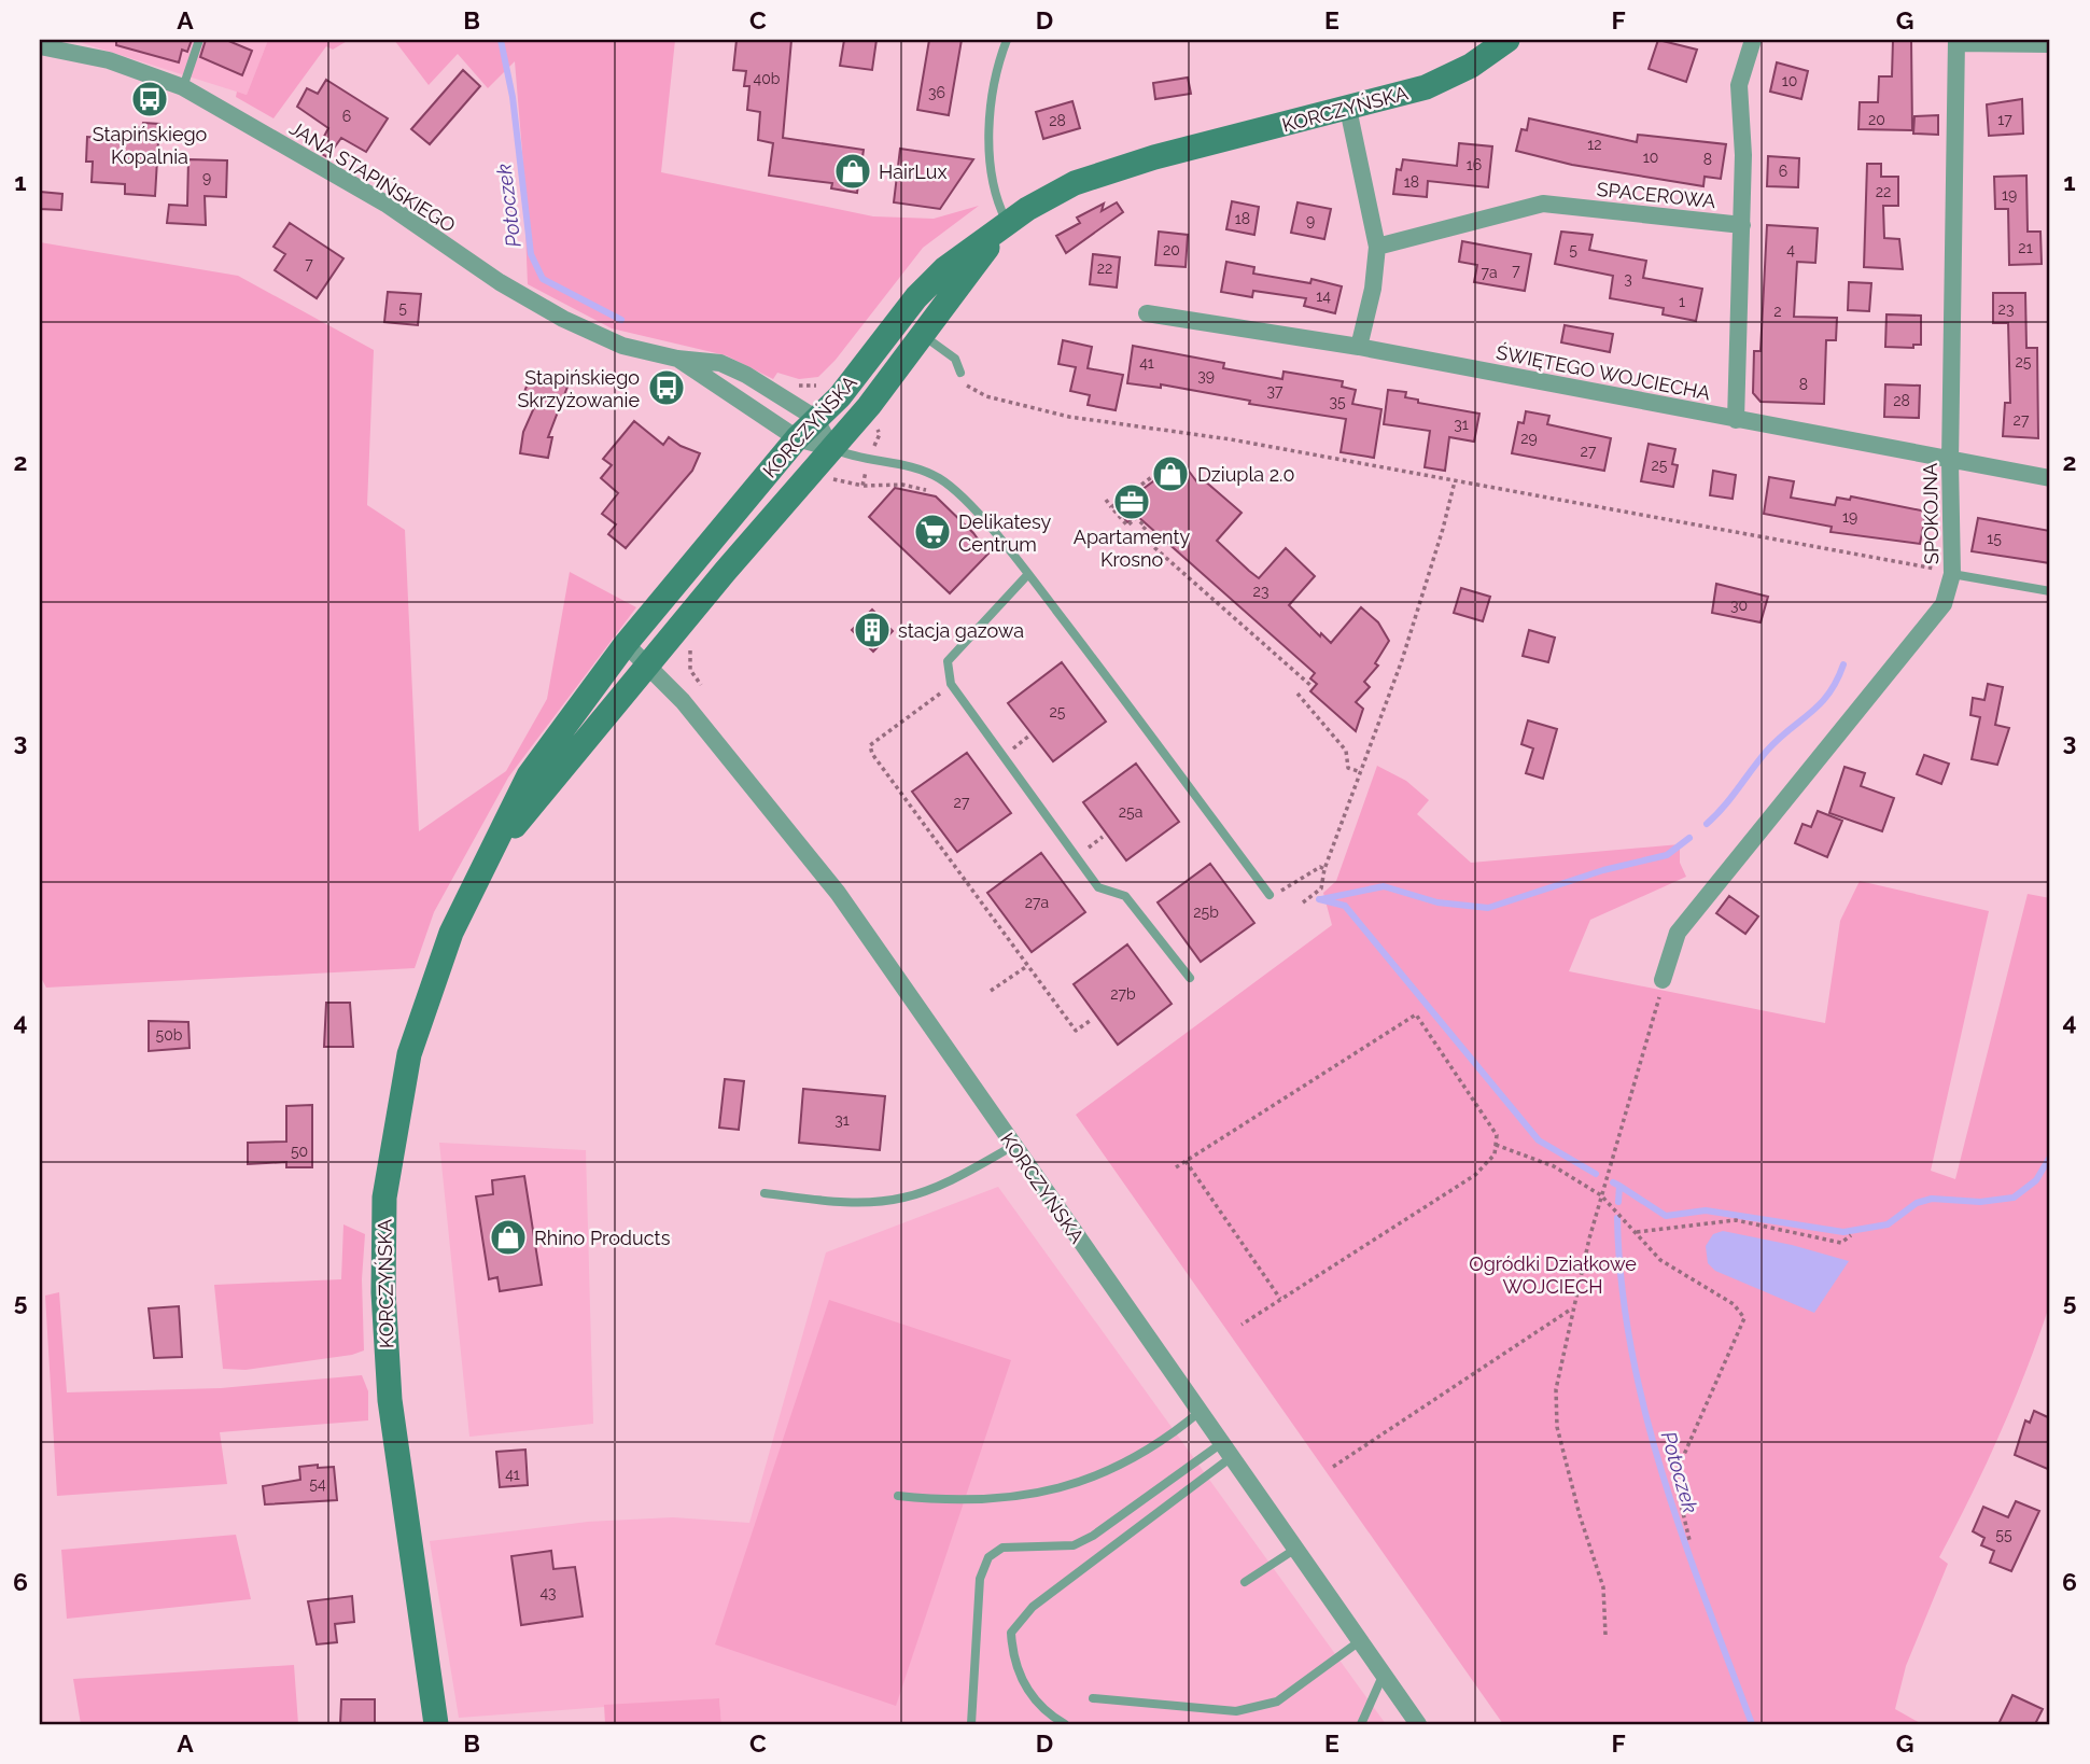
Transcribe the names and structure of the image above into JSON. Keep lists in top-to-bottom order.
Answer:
{
  "streets": {
    "main road": ["KORCZYŃSKA"],
    "street": [
      "JANA STAPIŃSKIEGO",
      "SPACEROWA",
      "ŚWIĘTEGO WOJCIECHA",
      "SPOKOJNA"
    ]
  },
  "crossings": [
    ["KORCZYŃSKA", "JANA STAPIŃSKIEGO"],
    ["ŚWIĘTEGO WOJCIECHA", "SPOKOJNA"]
  ],
  "water": ["Potoczek"],
  "parks": ["Ogródki Działkowe WOJCIECH"],
  "places": {
    "bus stop": ["Stapińskiego Kopalnia", "Stapińskiego Skrzyżowanie"],
    "shop": ["HairLux", "Dziupla 2.0", "Rhino Products"],
    "office": ["Apartamenty Krosno"],
    "supermarket": ["Delikatesy Centrum"],
    "building": ["stacja gazowa"]
  },
  "house_numbers": [
    "40b",
    "10",
    "36",
    "6",
    "20",
    "17",
    "28",
    "12",
    "10",
    "8",
    "16",
    "6",
    "9",
    "18",
    "22",
    "19",
    "18",
    "9",
    "21",
    "20",
    "5",
    "4",
    "7",
    "22",
    "7",
    "7a",
    "3",
    "14",
    "1",
    "5",
    "23",
    "2",
    "25",
    "41",
    "39",
    "8",
    "37",
    "28",
    "35",
    "27",
    "31",
    "29",
    "27",
    "25",
    "19",
    "15",
    "23",
    "30",
    "25",
    "27",
    "25a",
    "27a",
    "25b",
    "27b",
    "50b",
    "31",
    "50",
    "41",
    "54",
    "55",
    "43"
  ],
  "grid": {
    "columns": [
      "A",
      "B",
      "C",
      "D",
      "E",
      "F",
      "G"
    ],
    "rows": [
      "1",
      "2",
      "3",
      "4",
      "5",
      "6"
    ]
  }
}
